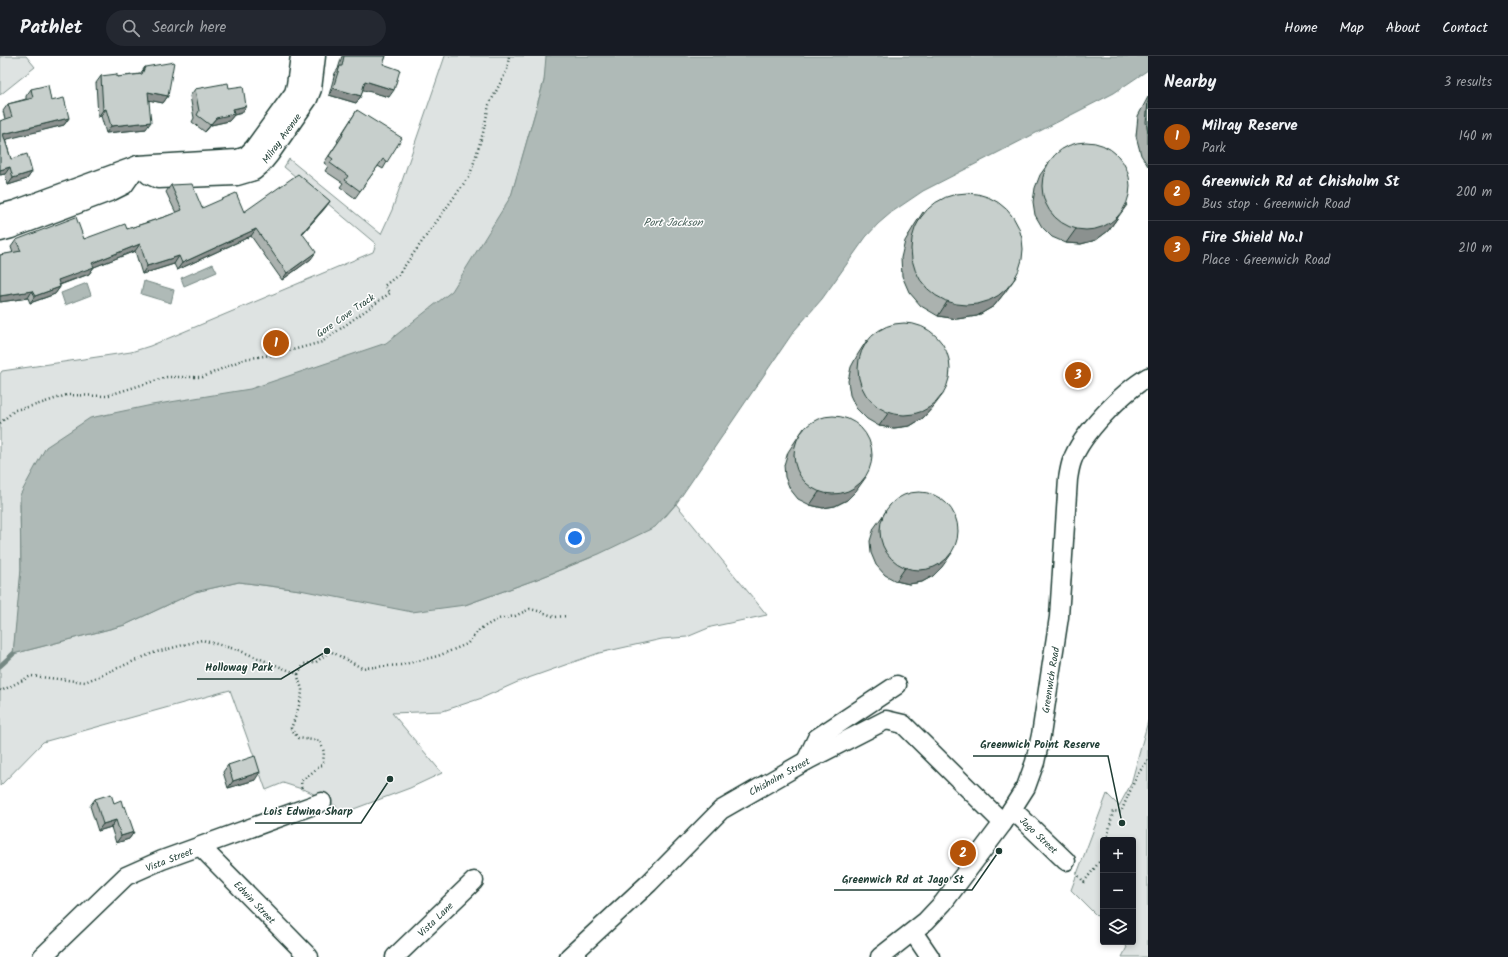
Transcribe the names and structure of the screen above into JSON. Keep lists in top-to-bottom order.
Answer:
{
  "streets": {
    "street": [
      "Milray Avenue",
      "Greenwich Road",
      "Chisholm Street",
      "Jago Street",
      "Vista Street",
      "Edwin Street",
      "Vista Lane"
    ],
    "path": ["Gore Cove Track"]
  },
  "crossings": [
    ["Greenwich Road", "Chisholm Street"],
    ["Greenwich Road", "Jago Street"],
    ["Chisholm Street", "Jago Street"],
    ["Vista Street", "Edwin Street"]
  ],
  "water": ["Port Jackson"],
  "places": [
    "Holloway Park",
    "Lois Edwina Sharp",
    "Greenwich Point Reserve",
    "Greenwich Rd at Jago St"
  ],
  "page": {
    "header": "Pathlet",
    "search": "Search here",
    "nav": [
      "Home",
      "Map",
      "About",
      "Contact"
    ],
    "heading": ["Nearby", "3 results"],
    "list": [
      {
        "mark": "1",
        "name": "Milray Reserve",
        "note": "Park",
        "value": "140 m"
      },
      {
        "mark": "2",
        "name": "Greenwich Rd at Chisholm St",
        "note": "Bus stop · Greenwich Road",
        "value": "200 m"
      },
      {
        "mark": "3",
        "name": "Fire Shield No.1",
        "note": "Place · Greenwich Road",
        "value": "210 m"
      }
    ],
    "pins": ["1", "3", "2"],
    "map_buttons": ["+", "−"]
  }
}
